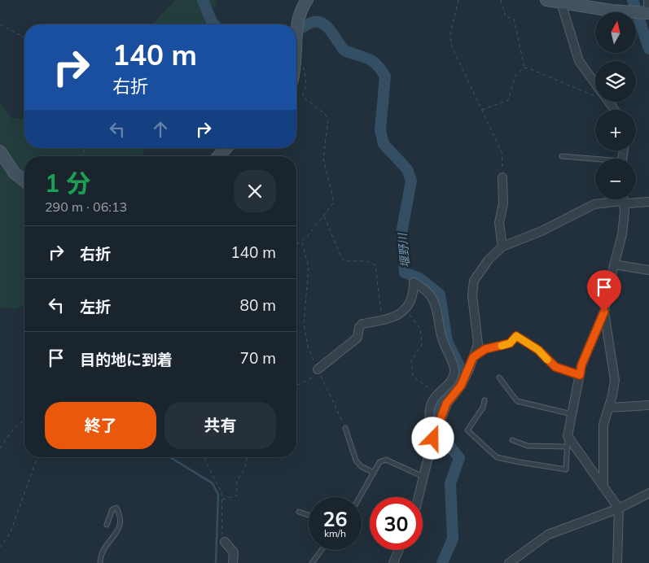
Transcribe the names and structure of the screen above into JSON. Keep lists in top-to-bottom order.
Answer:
{
  "water": ["堰野川"],
  "north": "top",
  "page": {
    "map_buttons": ["+", "−"],
    "turn": ["140 m", "右折"],
    "heading": ["1 分", "290 m · 06:13"],
    "list": [
      {
        "name": "右折",
        "value": "140 m"
      },
      {
        "name": "左折",
        "value": "80 m"
      },
      {
        "name": "目的地に到着",
        "value": "70 m"
      }
    ],
    "buttons": ["終了", "共有"],
    "speed": "26 km/h",
    "limit": "30"
  }
}
